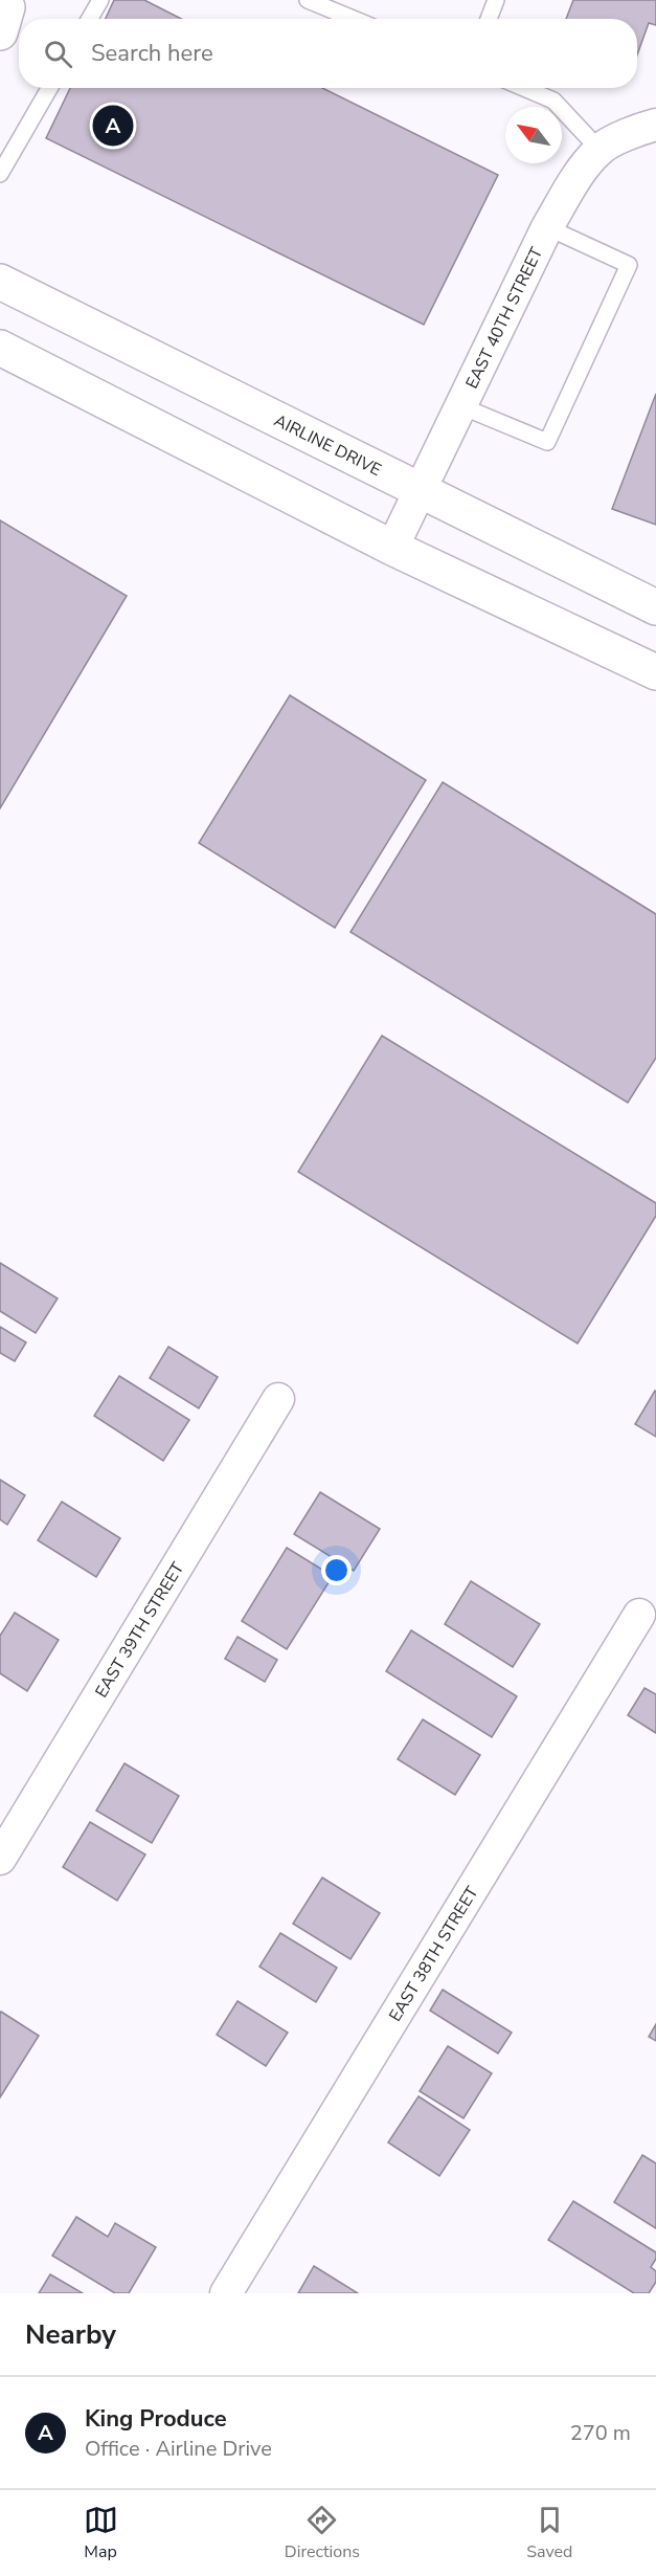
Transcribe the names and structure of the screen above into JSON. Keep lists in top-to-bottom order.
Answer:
{
  "streets": {
    "main road": ["AIRLINE DRIVE"],
    "street": ["EAST 40TH STREET", "EAST 39TH STREET", "EAST 38TH STREET"]
  },
  "crossings": [
    ["EAST 40TH STREET", "AIRLINE DRIVE"]
  ],
  "north": "top left",
  "page": {
    "search": "Search here",
    "pins": "A",
    "heading": "Nearby",
    "list": [
      {
        "mark": "A",
        "name": "King Produce",
        "note": "Office · Airline Drive",
        "value": "270 m"
      }
    ],
    "nav": ["Map", "Directions", "Saved"]
  }
}
